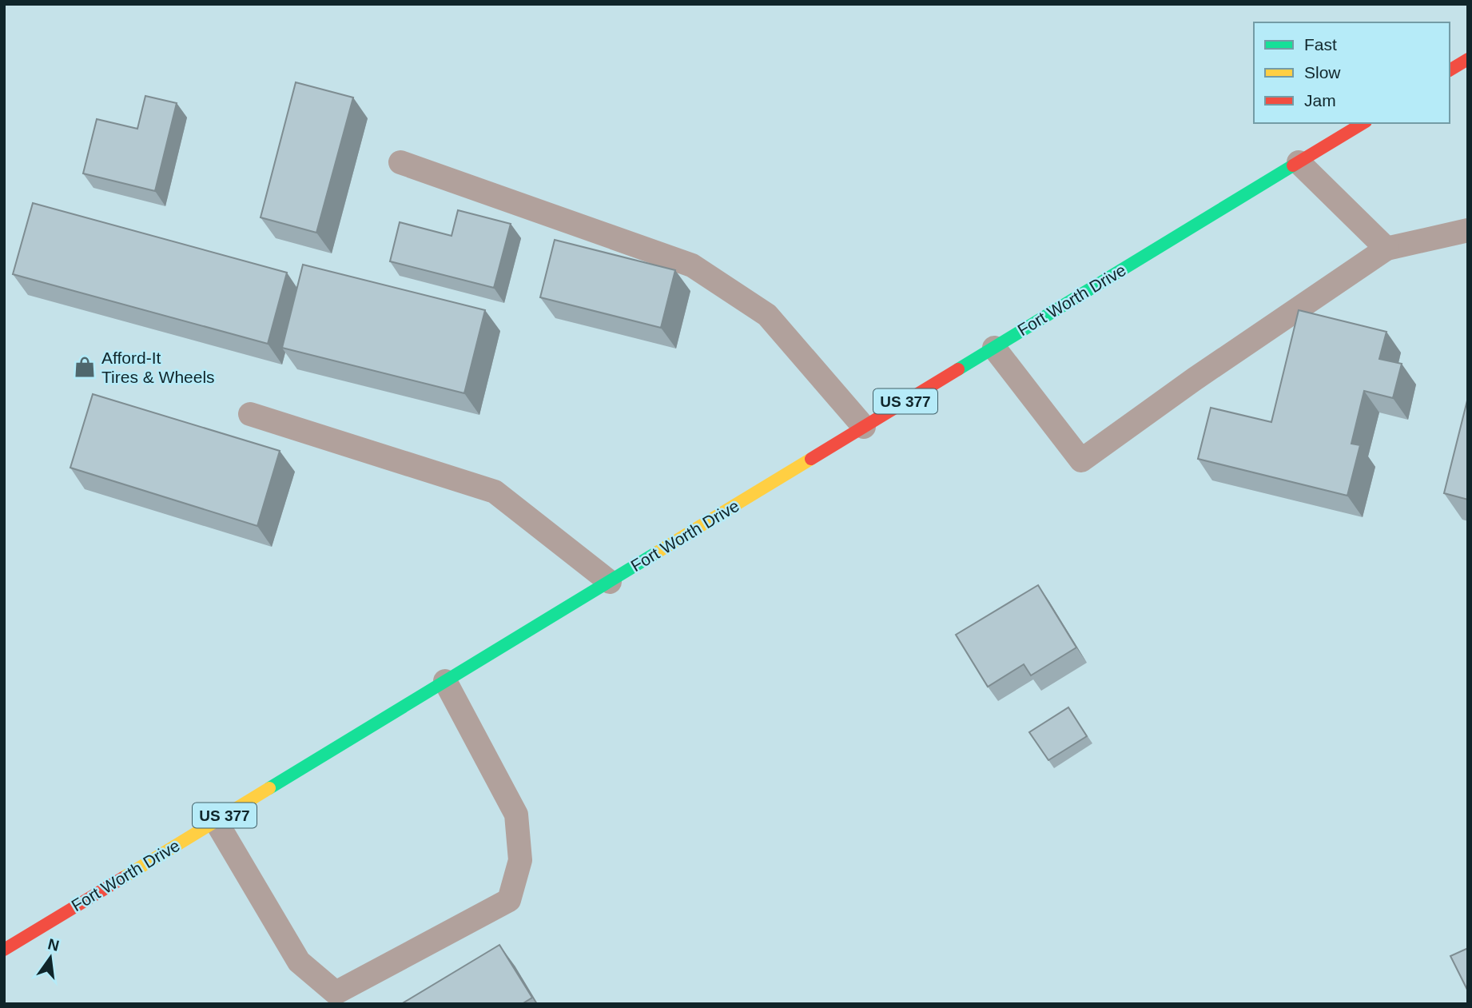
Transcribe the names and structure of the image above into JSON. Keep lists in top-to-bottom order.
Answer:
{
  "streets": {
    "main road": ["Fort Worth Drive", "US 377"]
  },
  "places": {
    "shop": ["Afford-It Tires & Wheels"]
  },
  "legend": ["Fast", "Slow", "Jam"],
  "north": "top"
}
